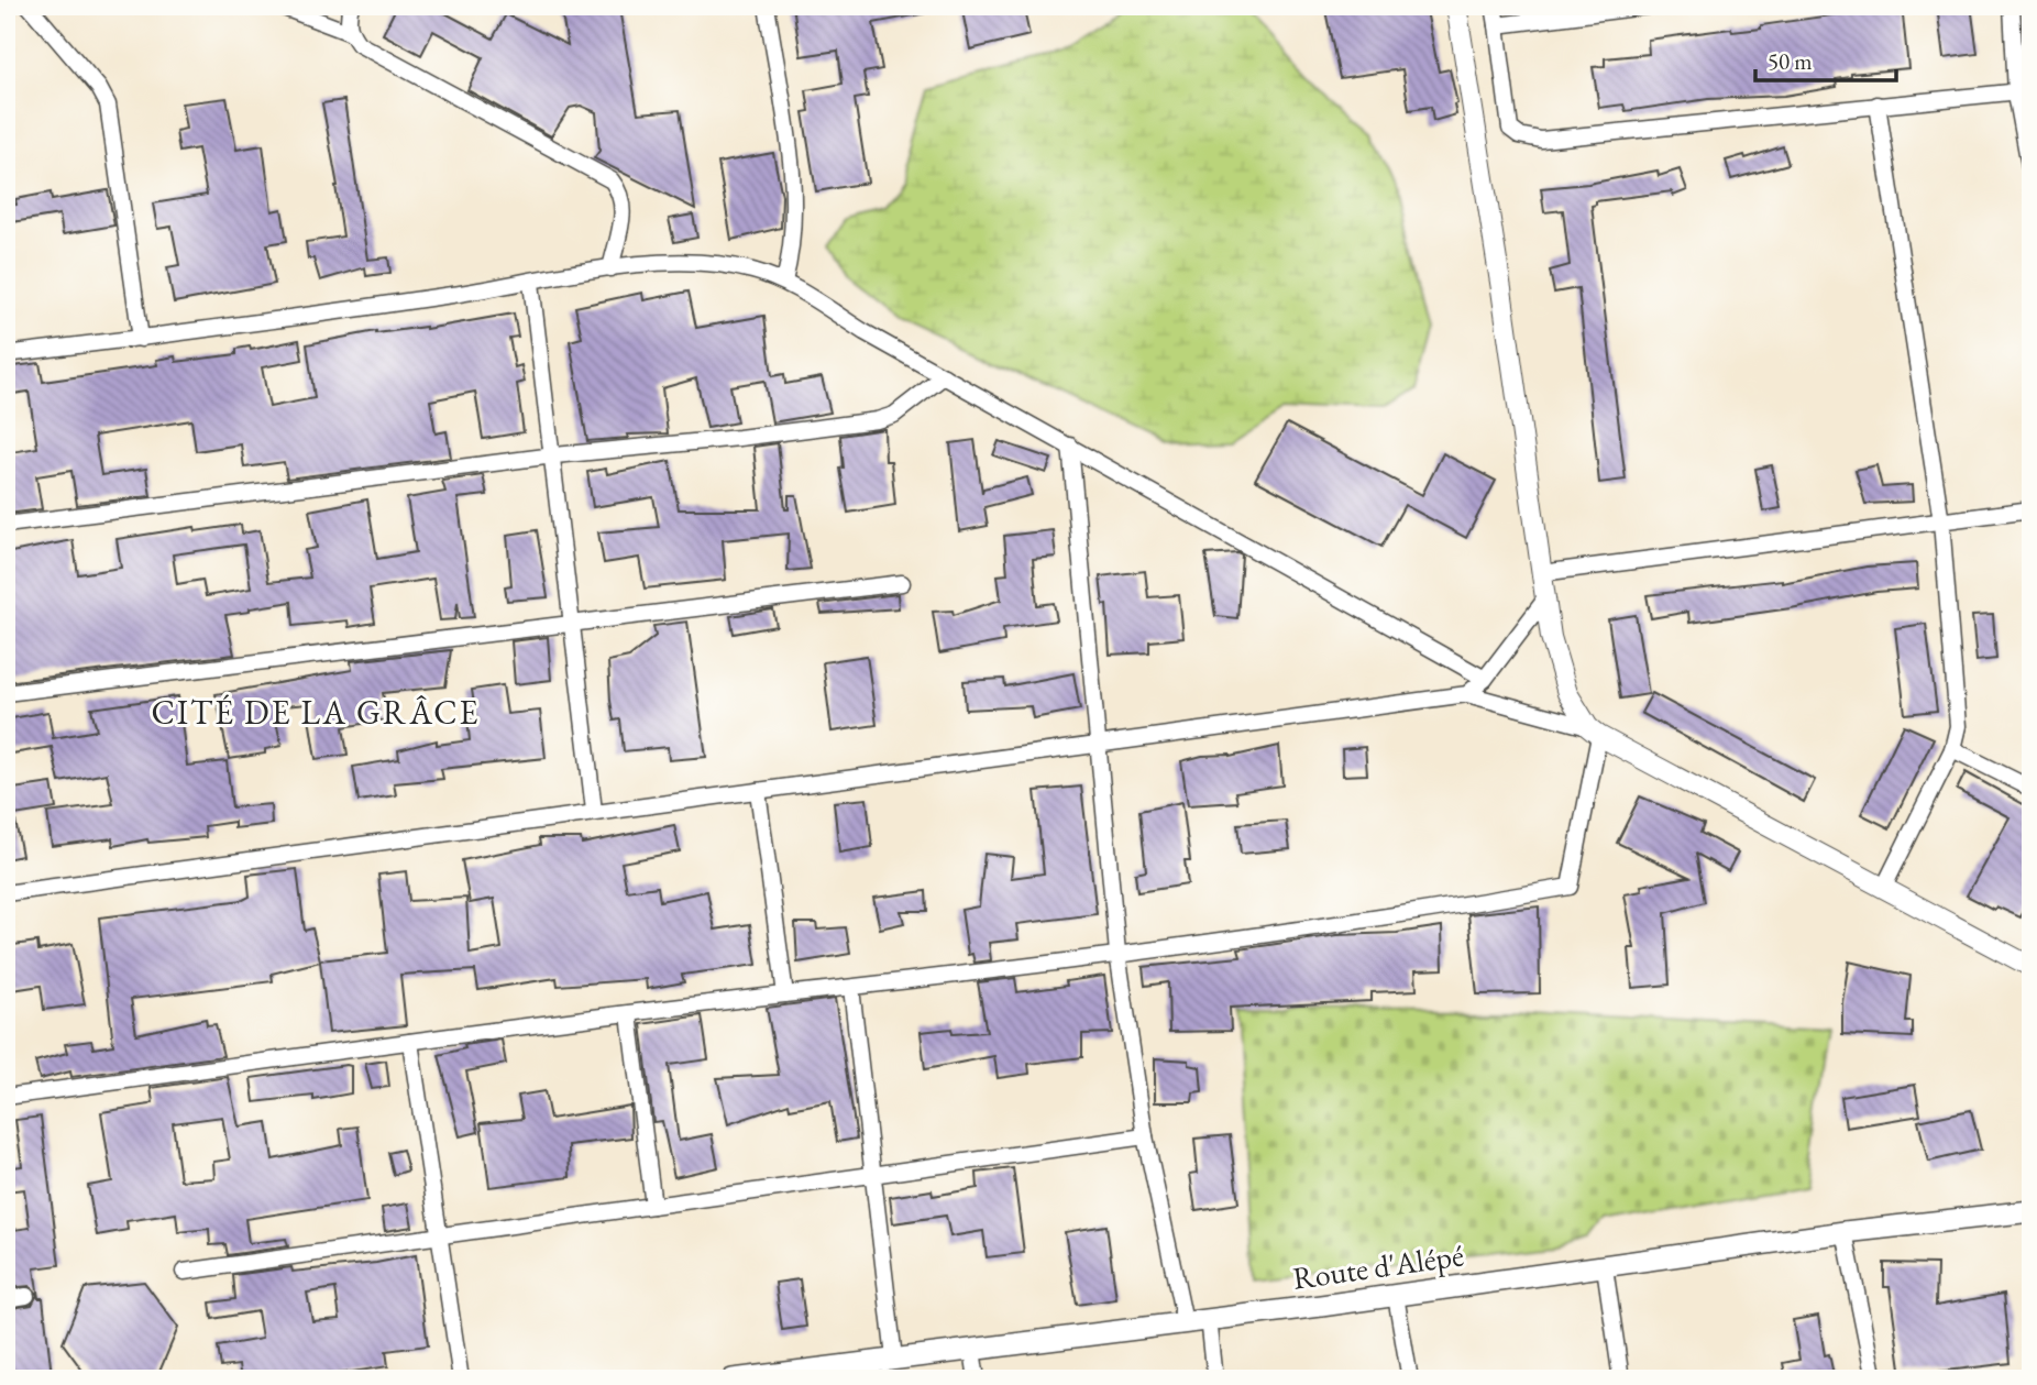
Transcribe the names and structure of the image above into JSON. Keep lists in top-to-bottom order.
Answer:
{
  "streets": {
    "main road": ["Route d'Alépé"]
  },
  "districts": ["CITÉ DE LA GRÂCE"],
  "scale_bar": "50 m"
}
